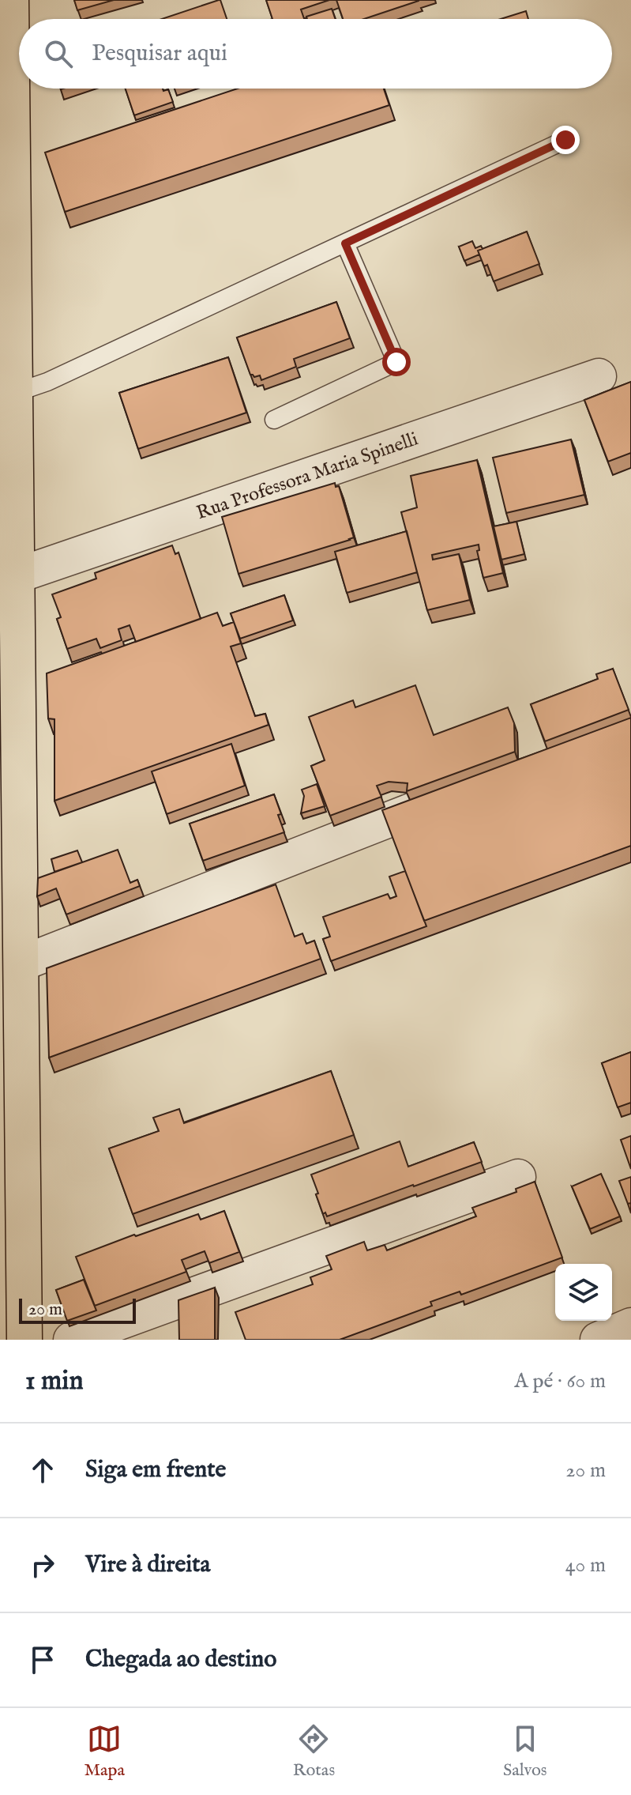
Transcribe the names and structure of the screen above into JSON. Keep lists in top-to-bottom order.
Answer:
{
  "streets": {
    "street": ["Rua Professora Maria Spinelli"]
  },
  "scale_bar": "20 m",
  "page": {
    "search": "Pesquisar aqui",
    "scale": "20 m",
    "heading": ["1 min", "A pé · 60 m"],
    "list": [
      ["Siga em frente", "20 m"],
      ["Vire à direita", "40 m"],
      "Chegada ao destino"
    ],
    "nav": ["Mapa", "Rotas", "Salvos"]
  }
}
